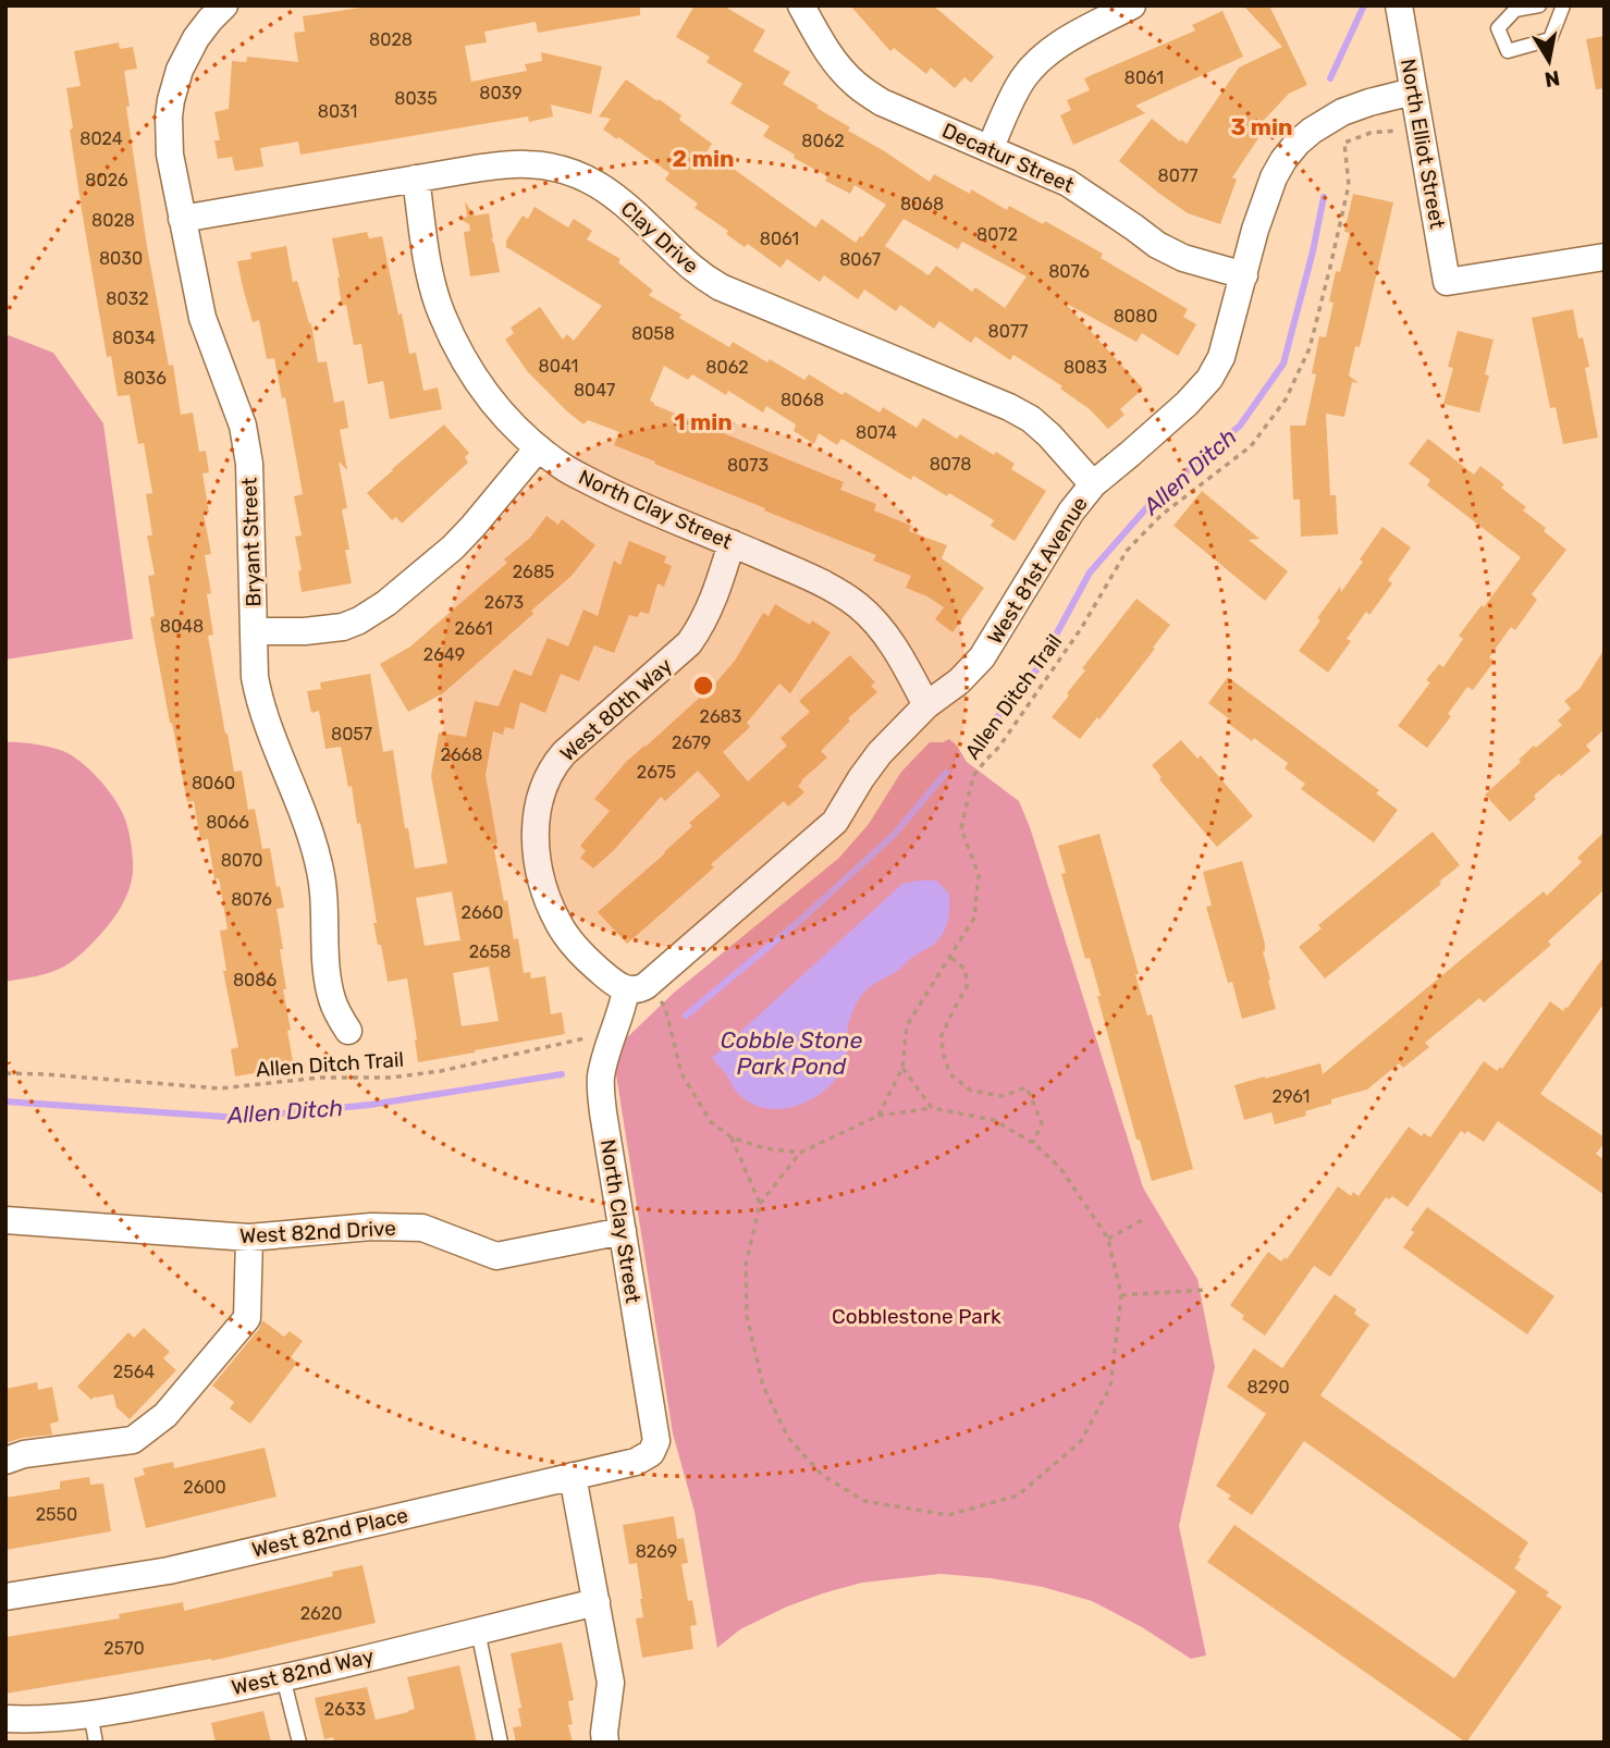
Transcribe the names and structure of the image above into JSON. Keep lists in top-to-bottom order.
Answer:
{
  "streets": {
    "street": [
      "North Elliot Street",
      "Decatur Street",
      "Clay Drive",
      "North Clay Street",
      "Bryant Street",
      "West 81st Avenue",
      "West 80th Way",
      "West 82nd Drive",
      "West 82nd Place",
      "West 82nd Way"
    ],
    "path": ["Allen Ditch Trail"]
  },
  "crossings": [
    ["North Elliot Street", "West 81st Avenue"],
    ["North Elliot Street", "Allen Ditch Trail"],
    ["Decatur Street", "West 81st Avenue"],
    ["Clay Drive", "North Clay Street"],
    ["Clay Drive", "Bryant Street"],
    ["Clay Drive", "West 81st Avenue"],
    ["North Clay Street", "West 81st Avenue"],
    ["North Clay Street", "West 80th Way"],
    ["North Clay Street", "West 82nd Drive"],
    ["North Clay Street", "West 82nd Place"],
    ["West 81st Avenue", "West 80th Way"]
  ],
  "water": ["Allen Ditch", "Cobble Stone Park Pond"],
  "parks": ["Cobblestone Park"],
  "house_numbers": [
    "8028",
    "8061",
    "8039",
    "8035",
    "8031",
    "8024",
    "8062",
    "8077",
    "8026",
    "8068",
    "8028",
    "8072",
    "8061",
    "8030",
    "8067",
    "8076",
    "8032",
    "8080",
    "8077",
    "8058",
    "8034",
    "8041",
    "8062",
    "8083",
    "8036",
    "8047",
    "8068",
    "8074",
    "8078",
    "8073",
    "2685",
    "2673",
    "8048",
    "2661",
    "2649",
    "2683",
    "8057",
    "2679",
    "2668",
    "2675",
    "8060",
    "8066",
    "8070",
    "8076",
    "2660",
    "2658",
    "8086",
    "2961",
    "2564",
    "8290",
    "2600",
    "2550",
    "8269",
    "2620",
    "2570",
    "2633"
  ],
  "north": "bottom",
  "rings": ["3 min", "2 min", "1 min"]
}
